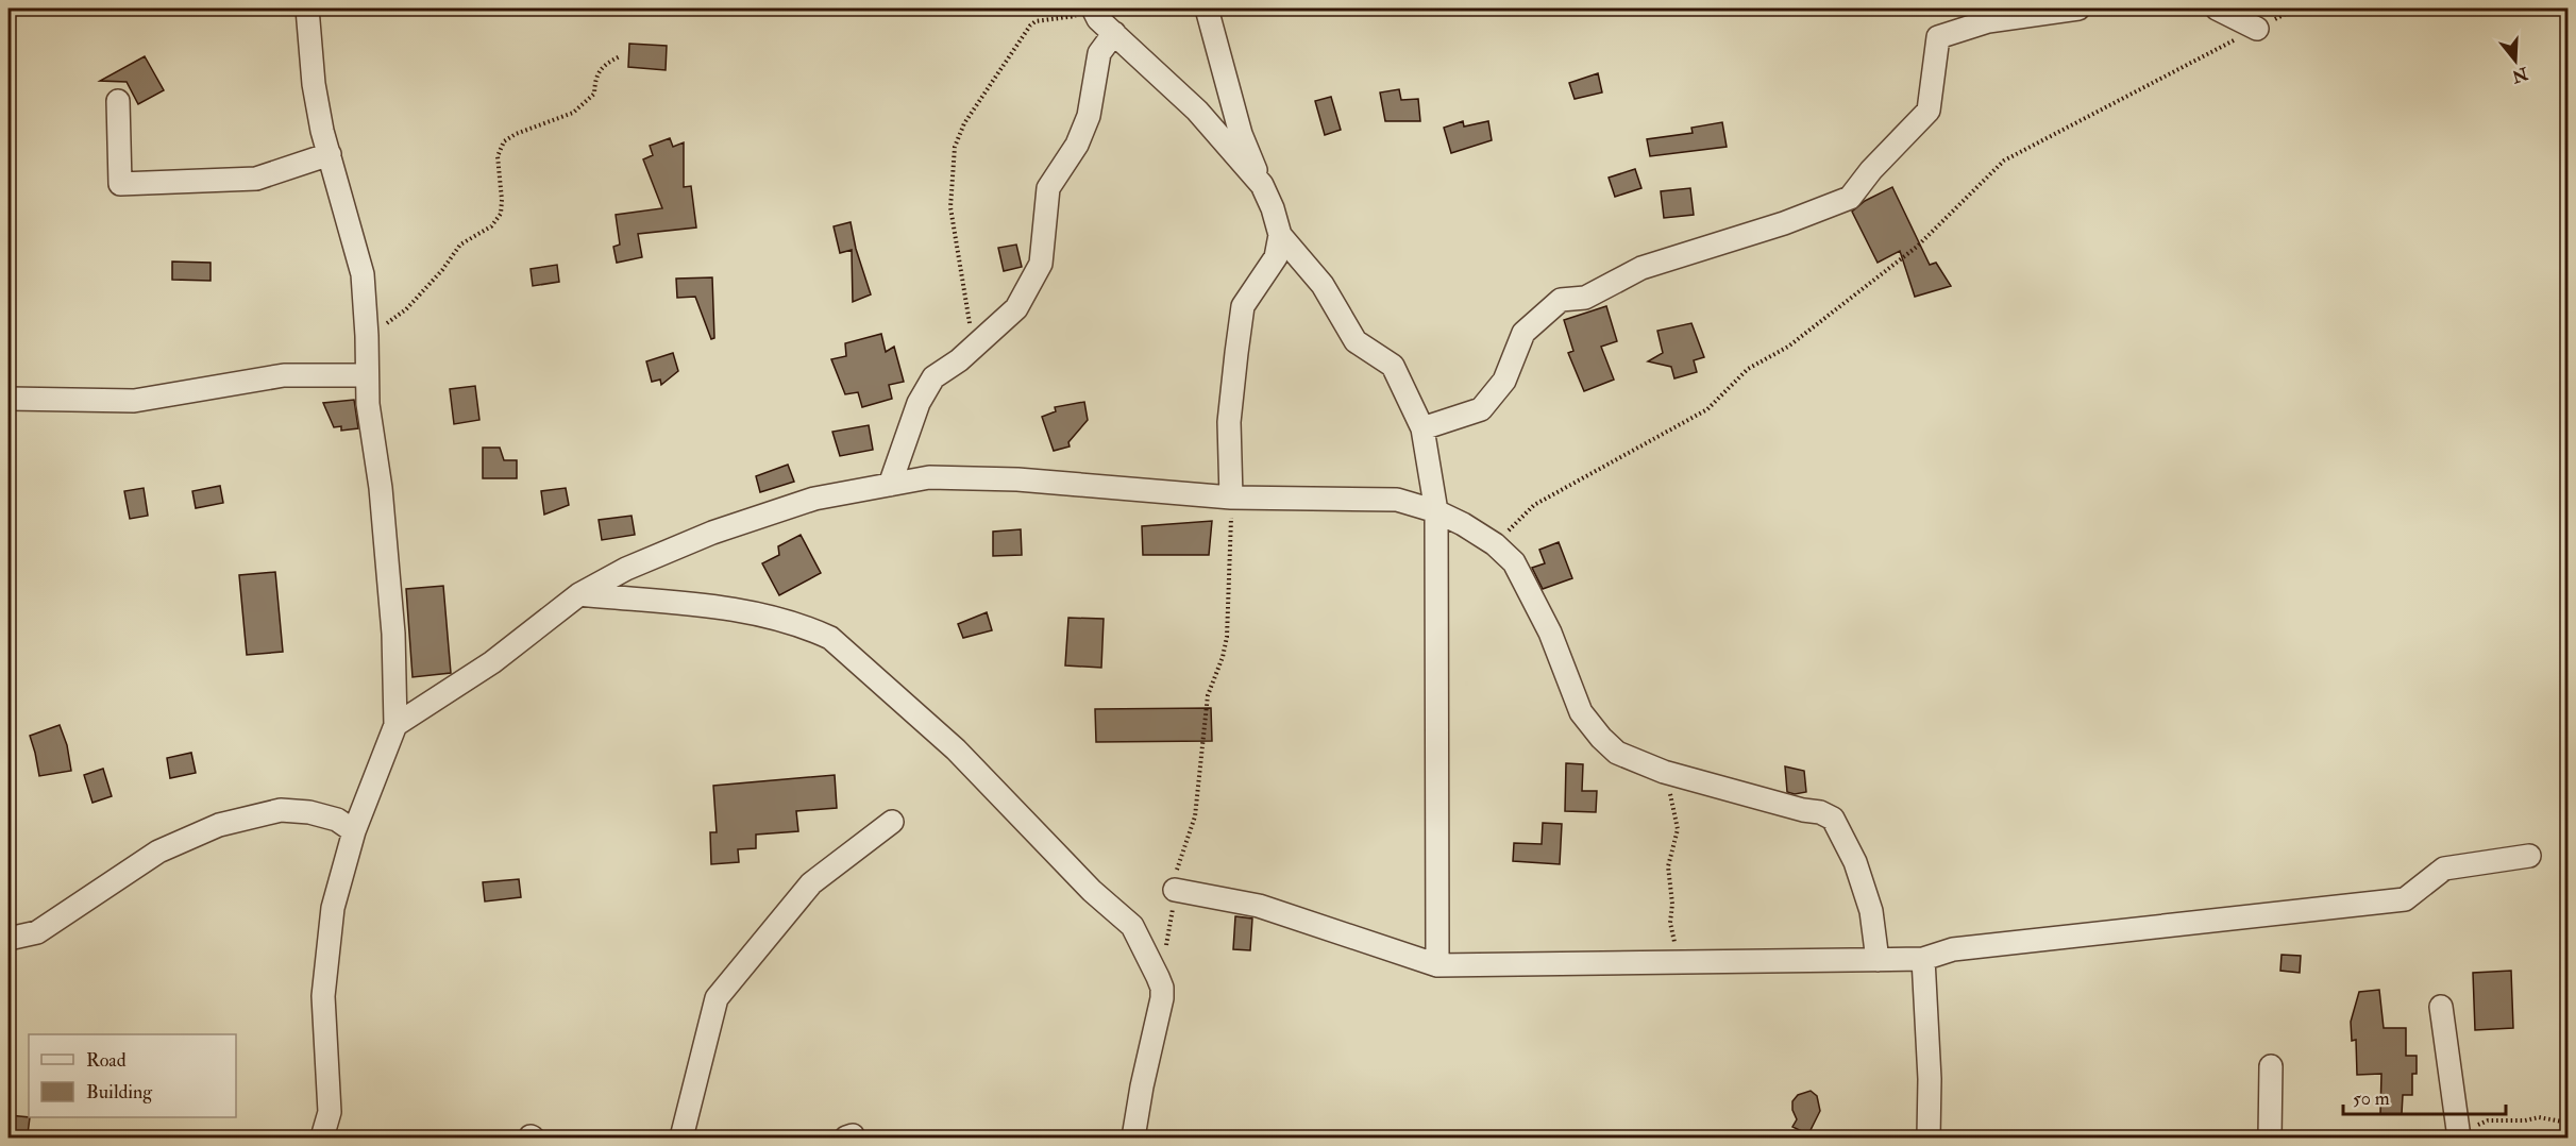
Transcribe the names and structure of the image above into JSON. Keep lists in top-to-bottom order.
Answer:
{
  "legend": ["Road", "Building"],
  "scale_bar": "50 m",
  "north": "bottom"
}
